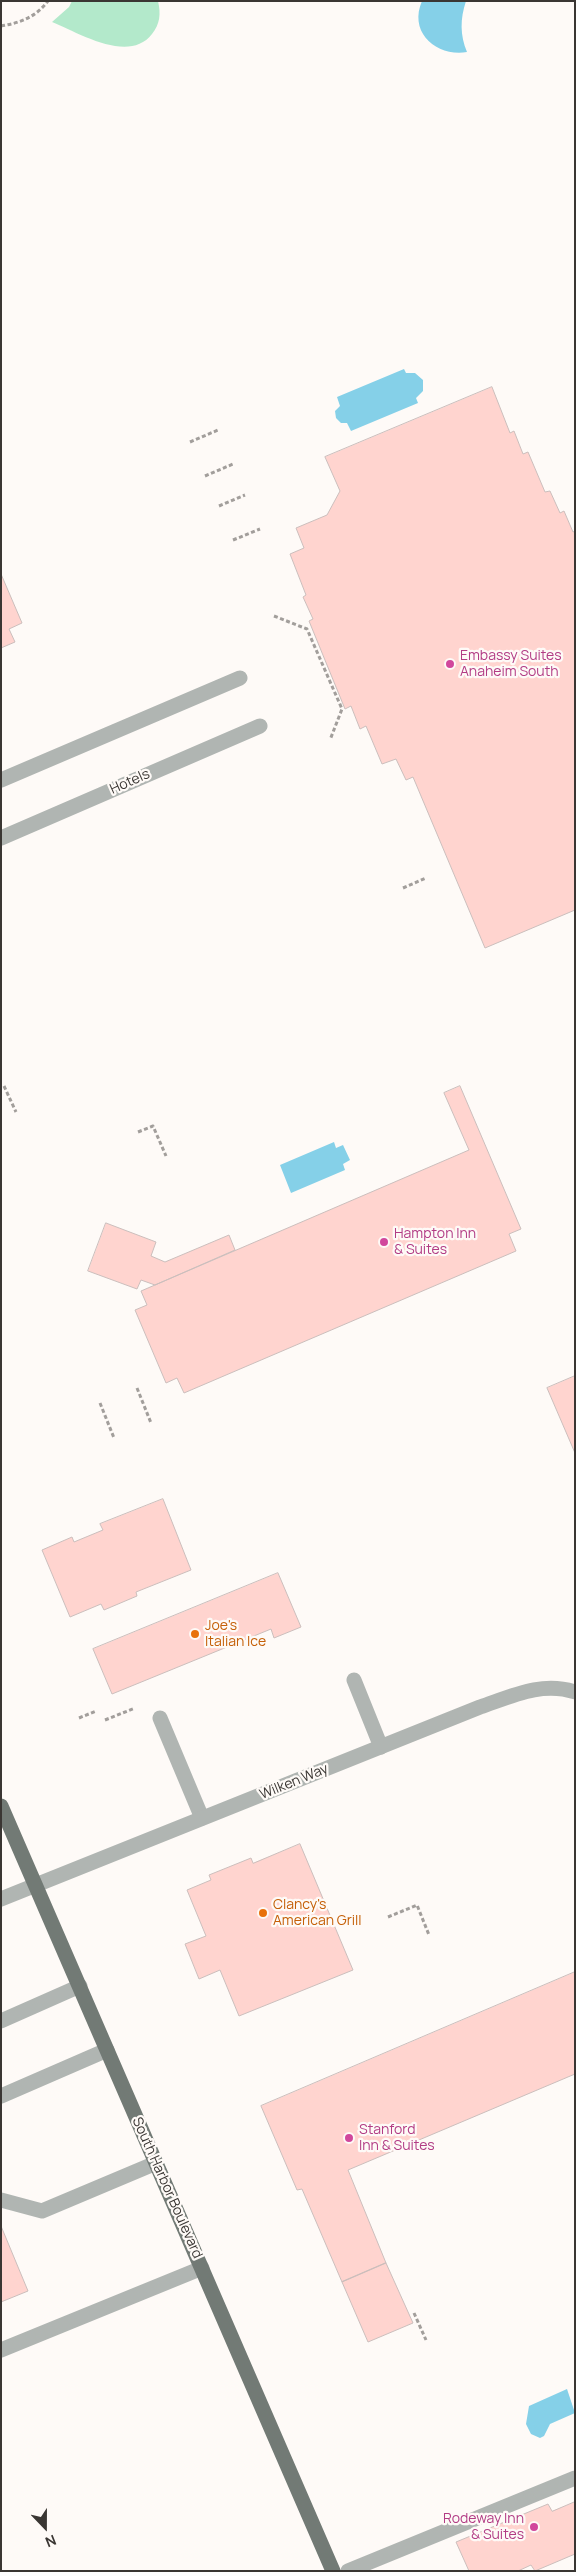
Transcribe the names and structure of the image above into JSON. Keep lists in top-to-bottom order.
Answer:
{
  "streets": {
    "main road": ["South Harbor Boulevard"],
    "street": ["Hotels", "Wilken Way"]
  },
  "crossings": [
    ["Wilken Way", "South Harbor Boulevard"]
  ],
  "places": [
    "Embassy Suites Anaheim South",
    "Hampton Inn & Suites",
    "Joe's Italian Ice",
    "Clancy's American Grill",
    "Stanford Inn & Suites",
    "Rodeway Inn & Suites"
  ],
  "north": "bottom"
}
